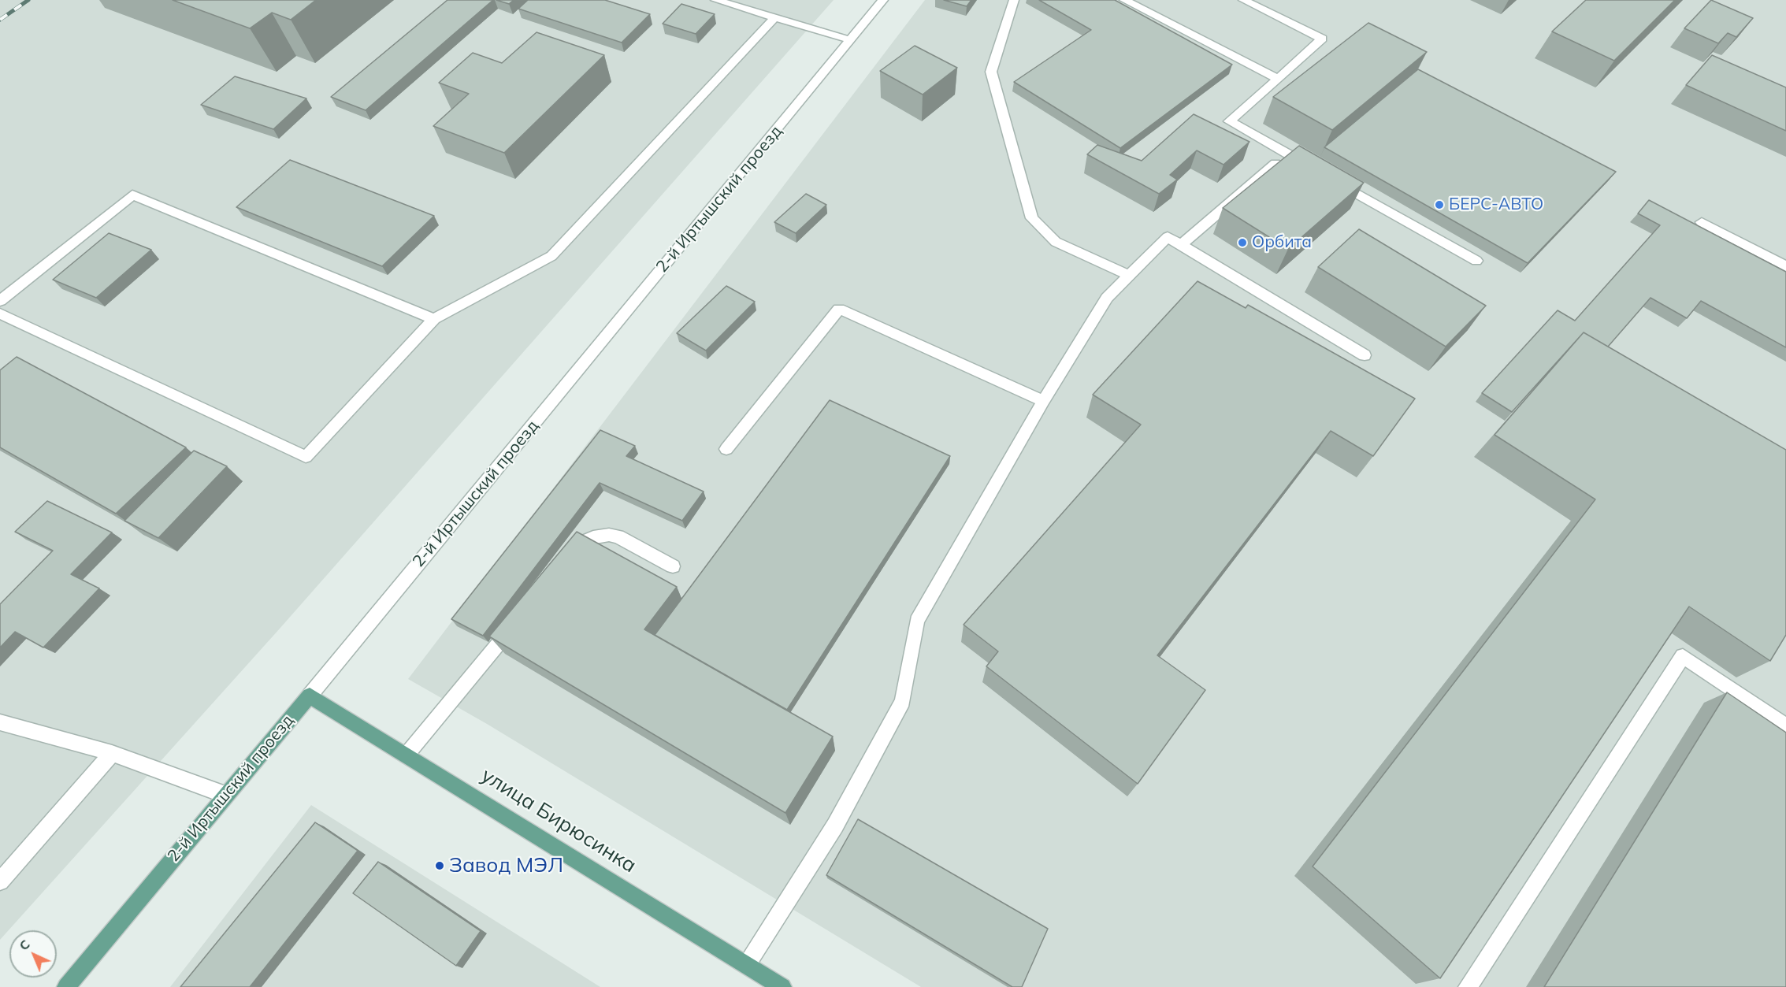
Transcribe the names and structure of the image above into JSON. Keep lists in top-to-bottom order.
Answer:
{
  "streets": {
    "main road": ["2-й Иртышский проезд", "улица Бирюсинка"]
  },
  "crossings": [
    ["2-й Иртышский проезд", "улица Бирюсинка"]
  ],
  "places": ["БЕРС-АВТО", "Орбита", "Завод МЭЛ"],
  "north": "top left"
}
